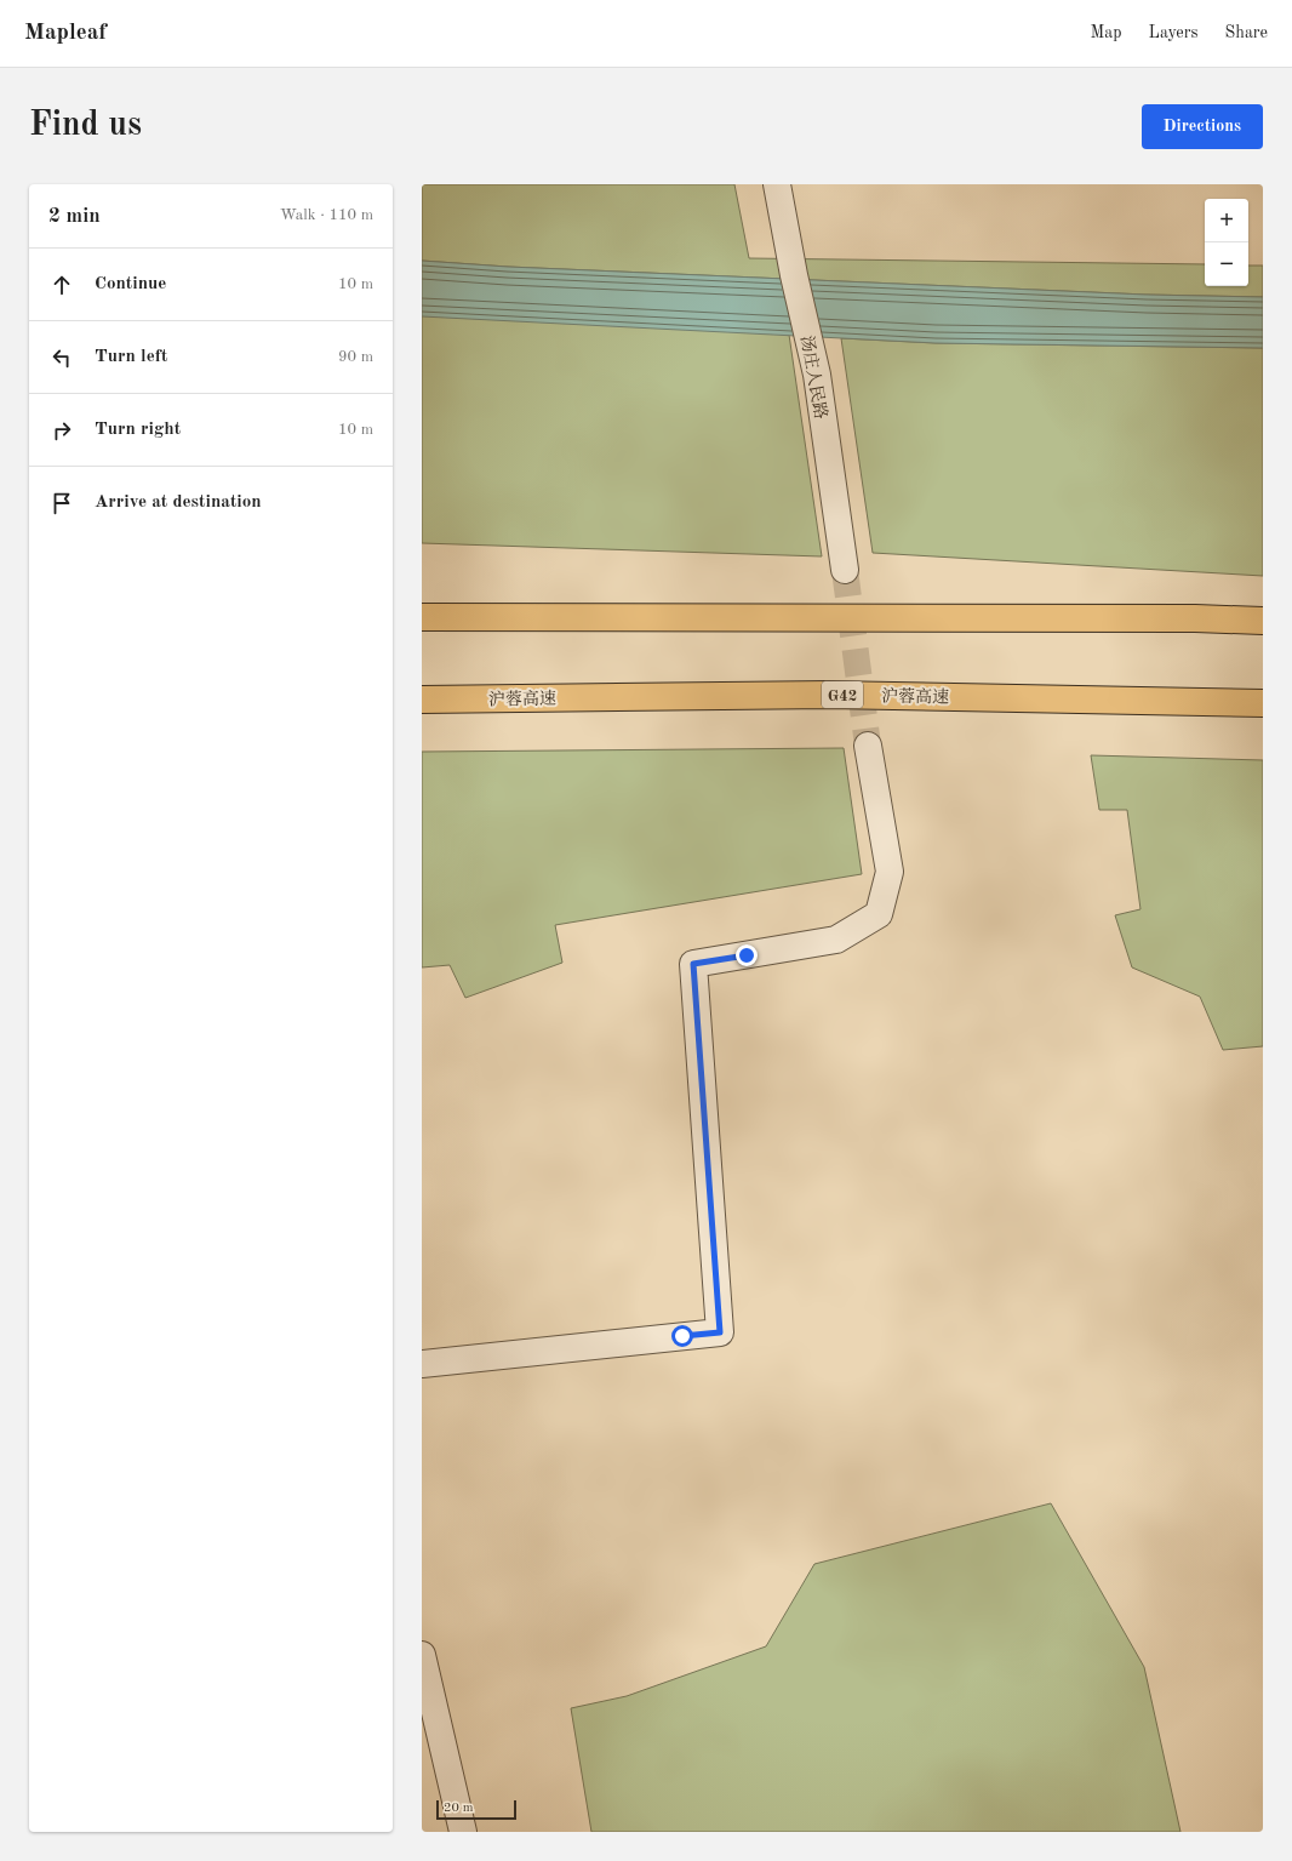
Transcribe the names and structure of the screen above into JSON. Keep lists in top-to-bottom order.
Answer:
{
  "streets": {
    "highway": ["G42", "沪蓉高速"],
    "street": ["汤庄人民路"]
  },
  "scale_bar": "20 m",
  "page": {
    "header": "Mapleaf",
    "nav": ["Map", "Layers", "Share"],
    "buttons": "Directions",
    "title": "Find us",
    "heading": ["2 min", "Walk · 110 m"],
    "map_buttons": ["+", "−"],
    "list": [
      ["Continue", "10 m"],
      ["Turn left", "90 m"],
      ["Turn right", "10 m"],
      "Arrive at destination"
    ],
    "scale": "20 m"
  }
}
